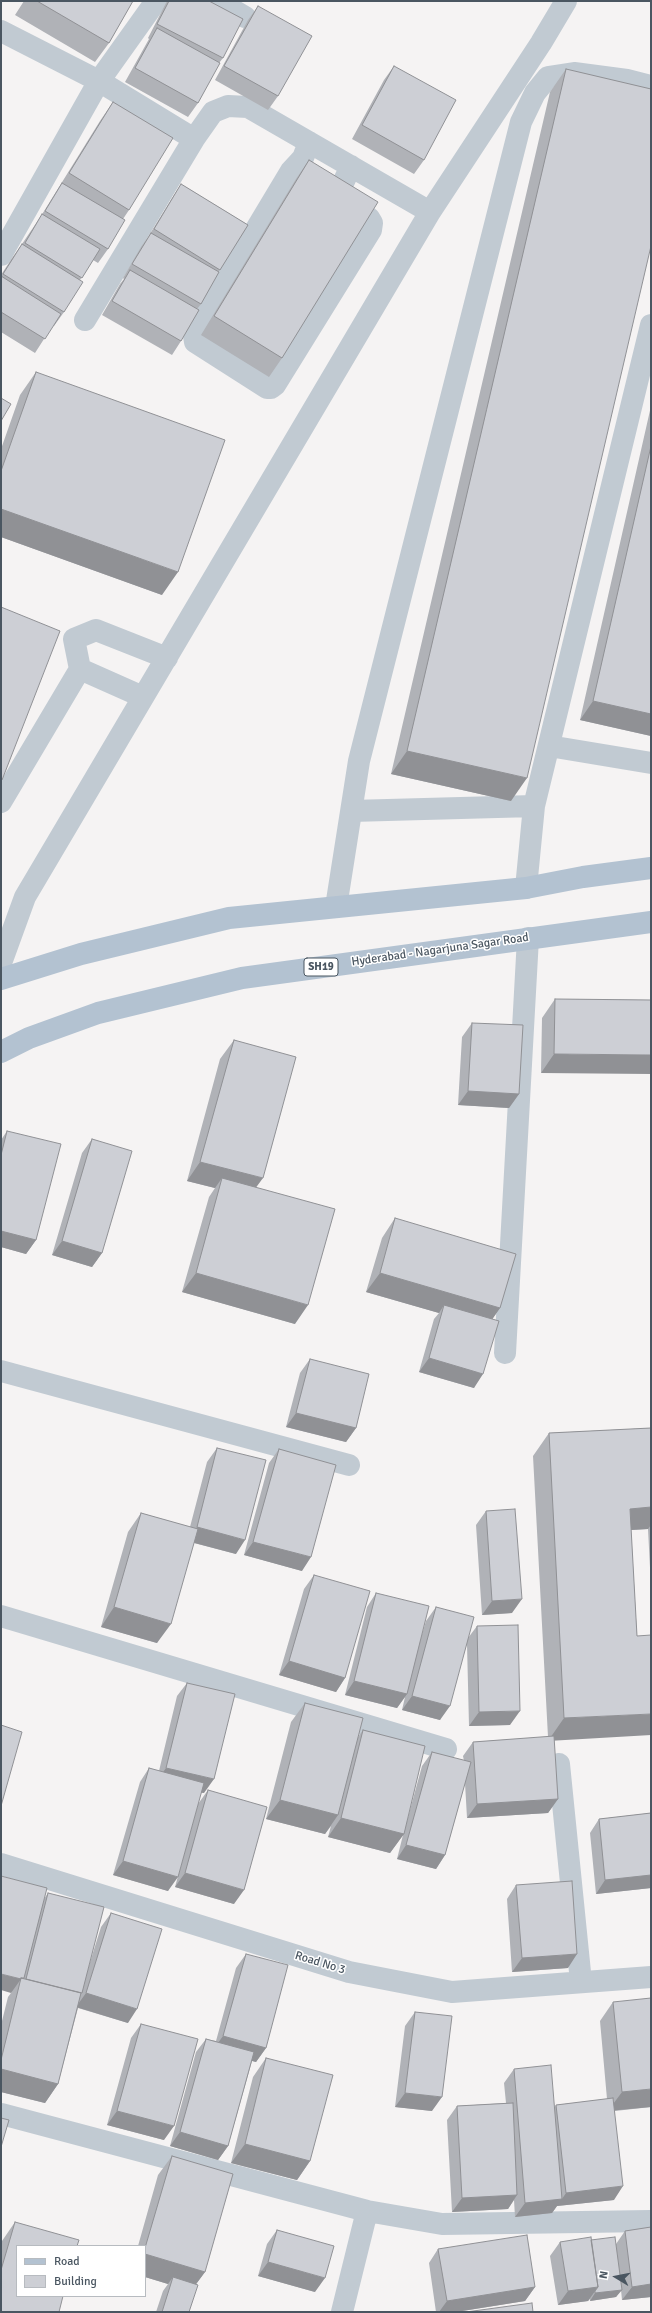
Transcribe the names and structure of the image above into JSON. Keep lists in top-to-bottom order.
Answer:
{
  "streets": {
    "main road": ["Hyderabad - Nagarjuna Sagar Road", "SH19"],
    "street": ["Road No 3"]
  },
  "legend": ["Road", "Building"],
  "north": "left"
}
